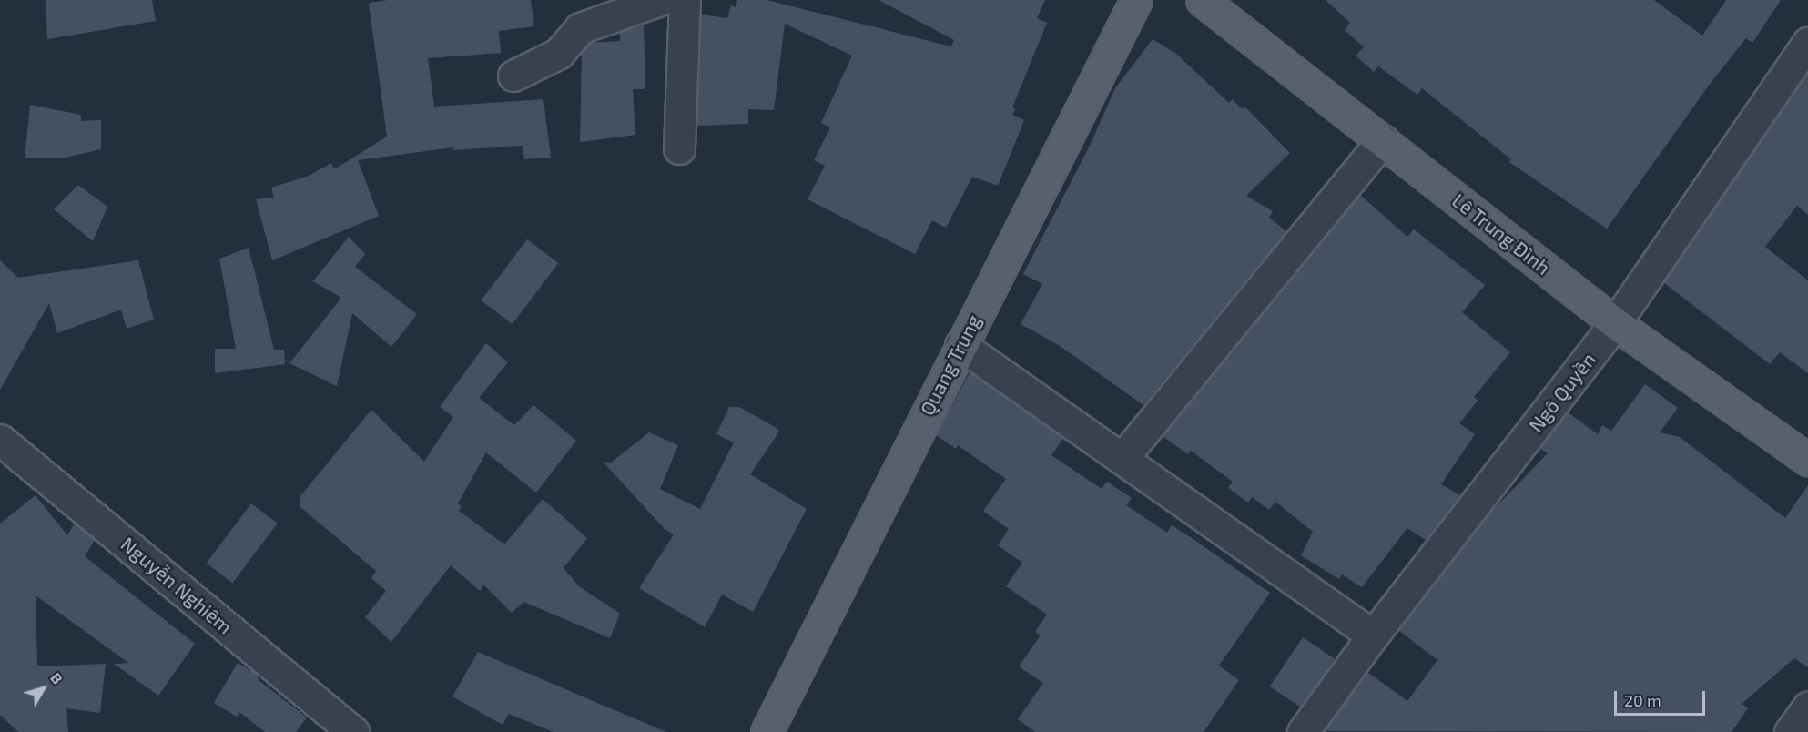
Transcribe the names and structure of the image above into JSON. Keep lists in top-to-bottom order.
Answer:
{
  "streets": {
    "main road": ["Lê Trung Đình", "Quang Trung"],
    "street": ["Ngô Quyền", "Nguyễn Nghiêm"]
  },
  "crossings": [
    ["Lê Trung Đình", "Ngô Quyền"]
  ],
  "scale_bar": "20 m",
  "north": "top right"
}
